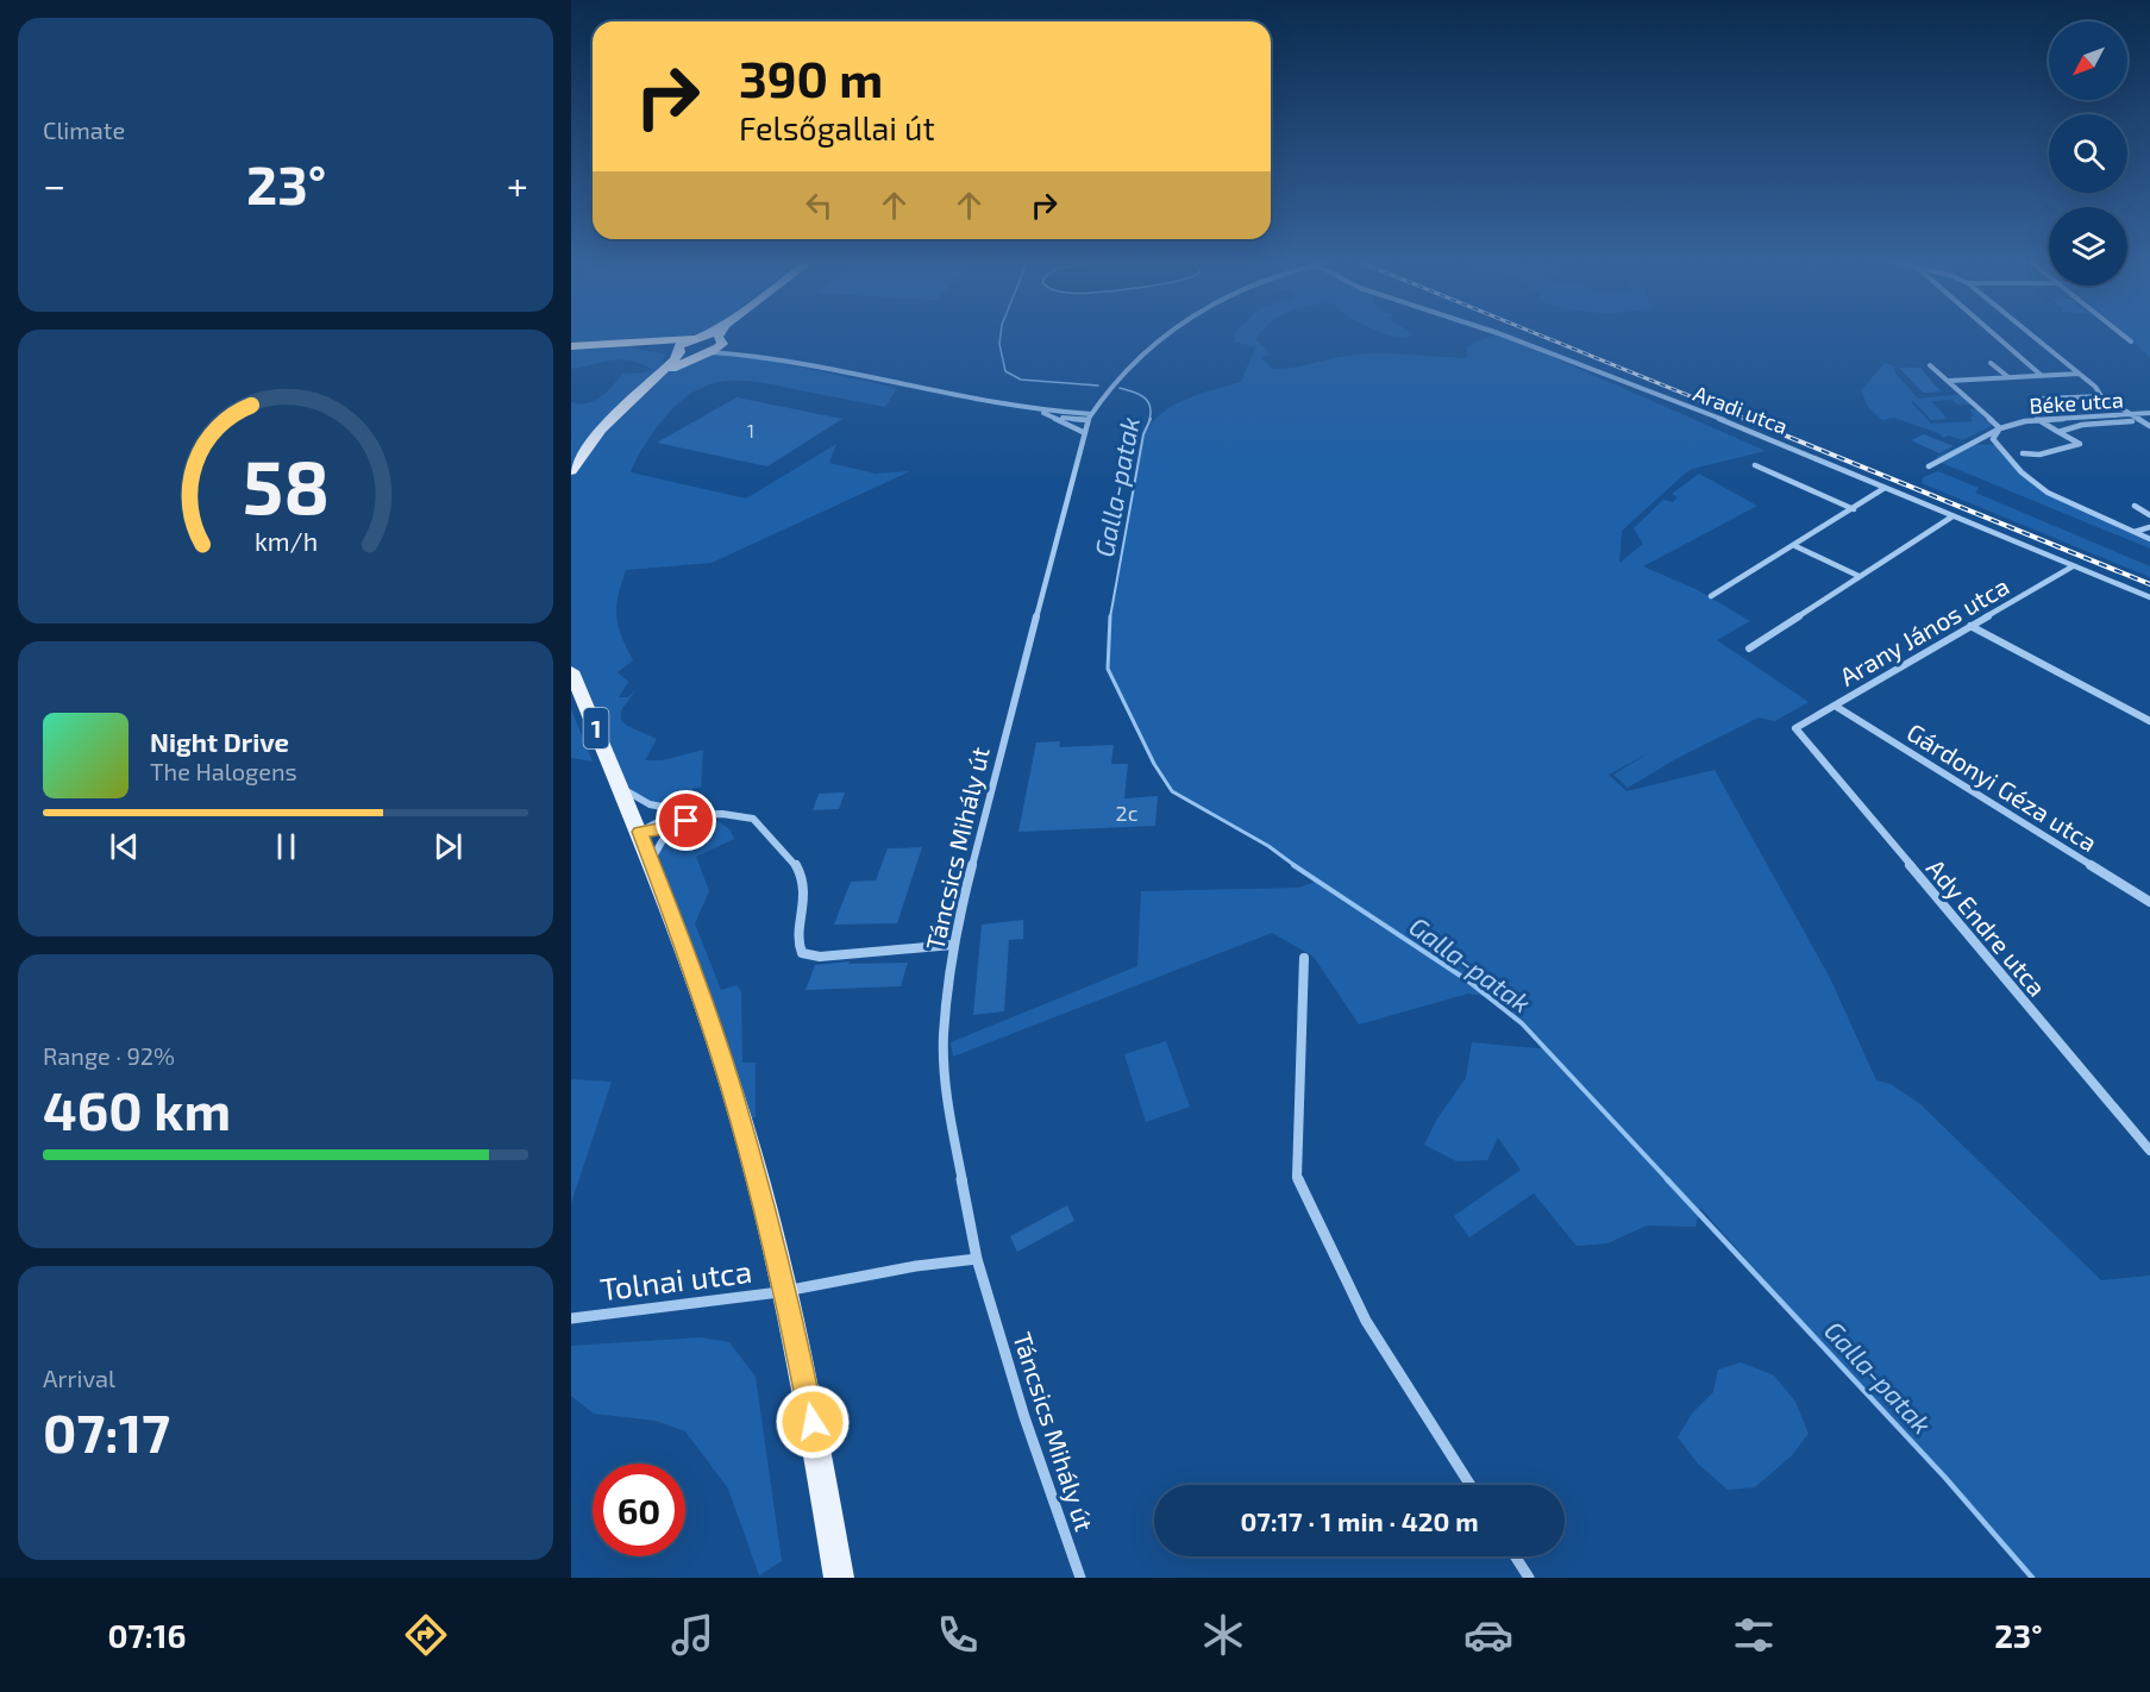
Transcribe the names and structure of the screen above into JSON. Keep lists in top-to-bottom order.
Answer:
{
  "streets": {
    "main road": ["1"],
    "street": [
      "Béke utca",
      "Aradi utca",
      "Arany János utca",
      "Gárdonyi Géza utca",
      "Táncsics Mihály út",
      "Ady Endre utca",
      "Tolnai utca"
    ]
  },
  "crossings": [
    ["Aradi utca", "Arany János utca"],
    ["Arany János utca", "Gárdonyi Géza utca"],
    ["Arany János utca", "Ady Endre utca"],
    ["1", "Tolnai utca"],
    ["Táncsics Mihály út", "Tolnai utca"]
  ],
  "water": ["Galla-patak"],
  "house_numbers": ["1", "2c"],
  "north": "bottom left",
  "page": {
    "tile": [
      "Climate",
      ["Range · 92%", "460 km"],
      ["Arrival", "07:17"]
    ],
    "turn": ["390 m", "Felsőgallai út"],
    "heat": ["−", "23°", "+"],
    "song": ["Night Drive", "The Halogens"],
    "limit": "60",
    "trip": "07:17 · 1 min · 420 m",
    "tabs": ["07:16", "23°"],
    "gauge": ["58", "km/h"]
  }
}
